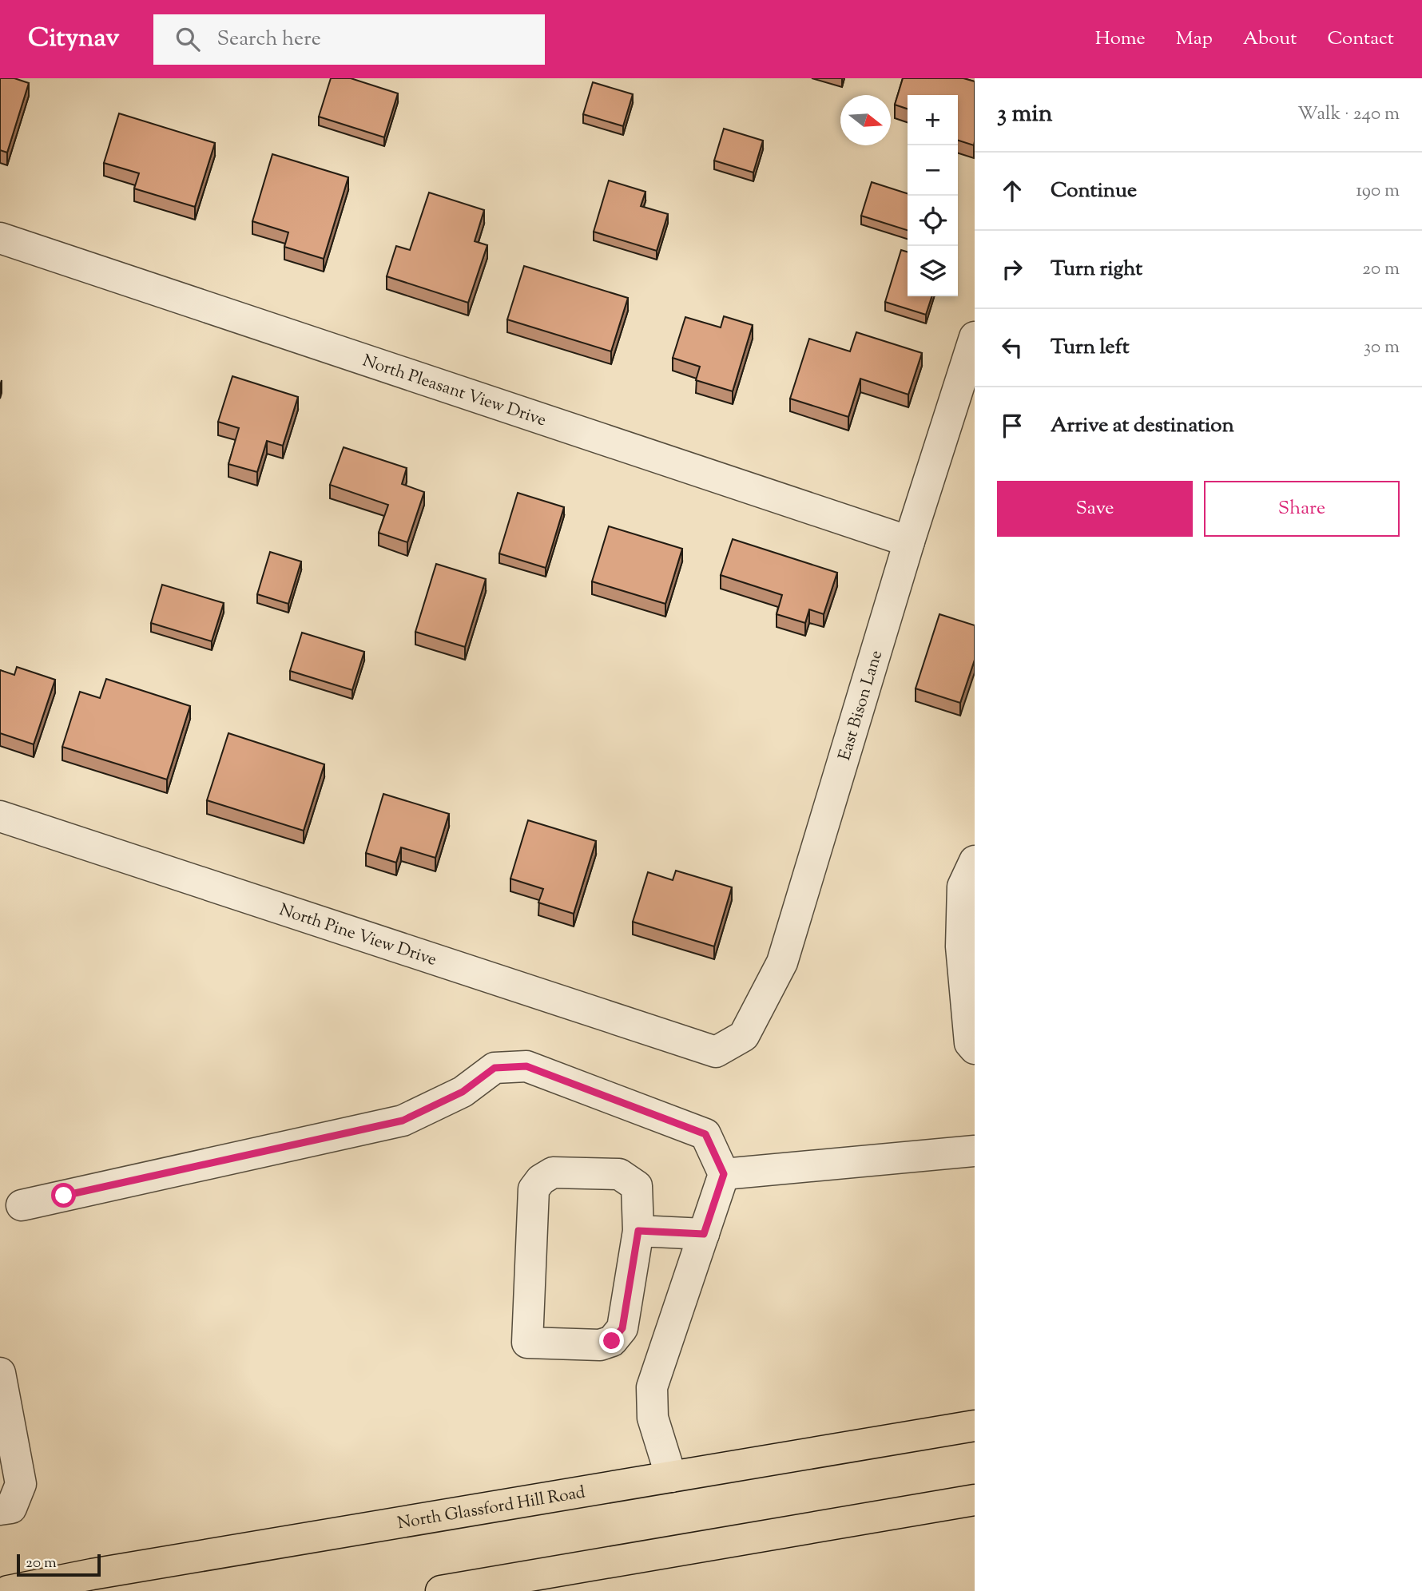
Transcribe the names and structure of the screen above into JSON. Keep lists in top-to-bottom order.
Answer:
{
  "streets": {
    "main road": ["North Glassford Hill Road"],
    "street": ["North Pleasant View Drive", "East Bison Lane", "North Pine View Drive"]
  },
  "crossings": [
    ["North Pleasant View Drive", "East Bison Lane"],
    ["East Bison Lane", "North Pine View Drive"]
  ],
  "scale_bar": "20 m",
  "north": "right",
  "page": {
    "header": "Citynav",
    "search": "Search here",
    "nav": [
      "Home",
      "Map",
      "About",
      "Contact"
    ],
    "heading": ["3 min", "Walk · 240 m"],
    "map_buttons": ["+", "−"],
    "list": [
      ["Continue", "190 m"],
      ["Turn right", "20 m"],
      ["Turn left", "30 m"],
      "Arrive at destination"
    ],
    "buttons": ["Save", "Share"],
    "scale": "20 m"
  }
}
